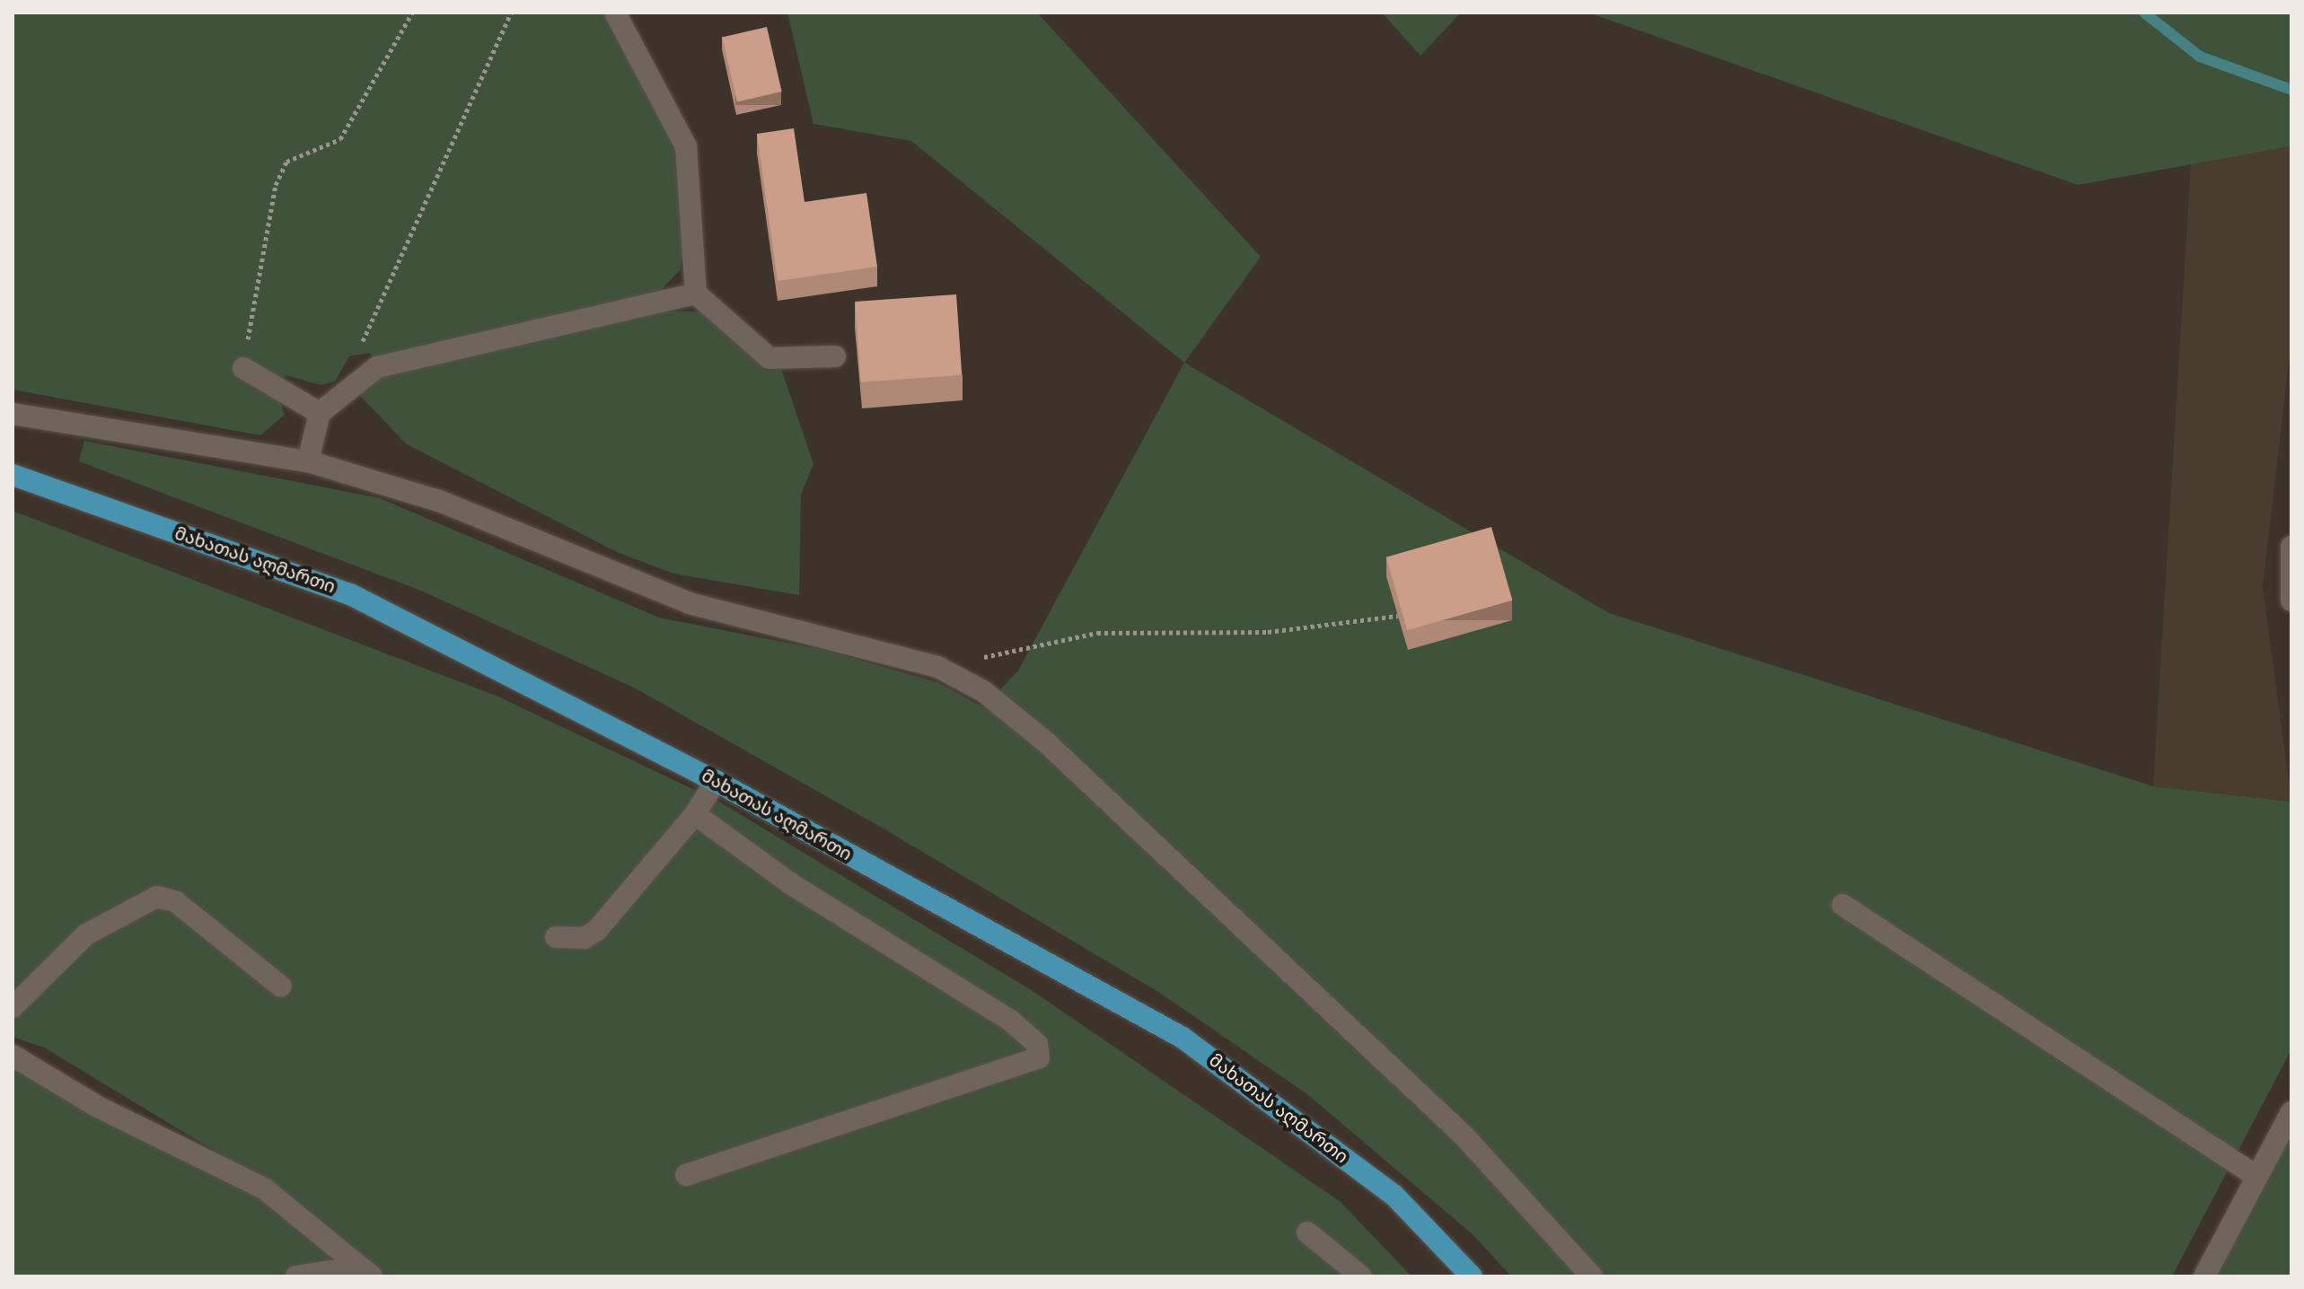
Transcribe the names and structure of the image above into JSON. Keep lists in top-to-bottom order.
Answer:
{
  "streets": {
    "main road": ["მახათას აღმართი"]
  }
}
